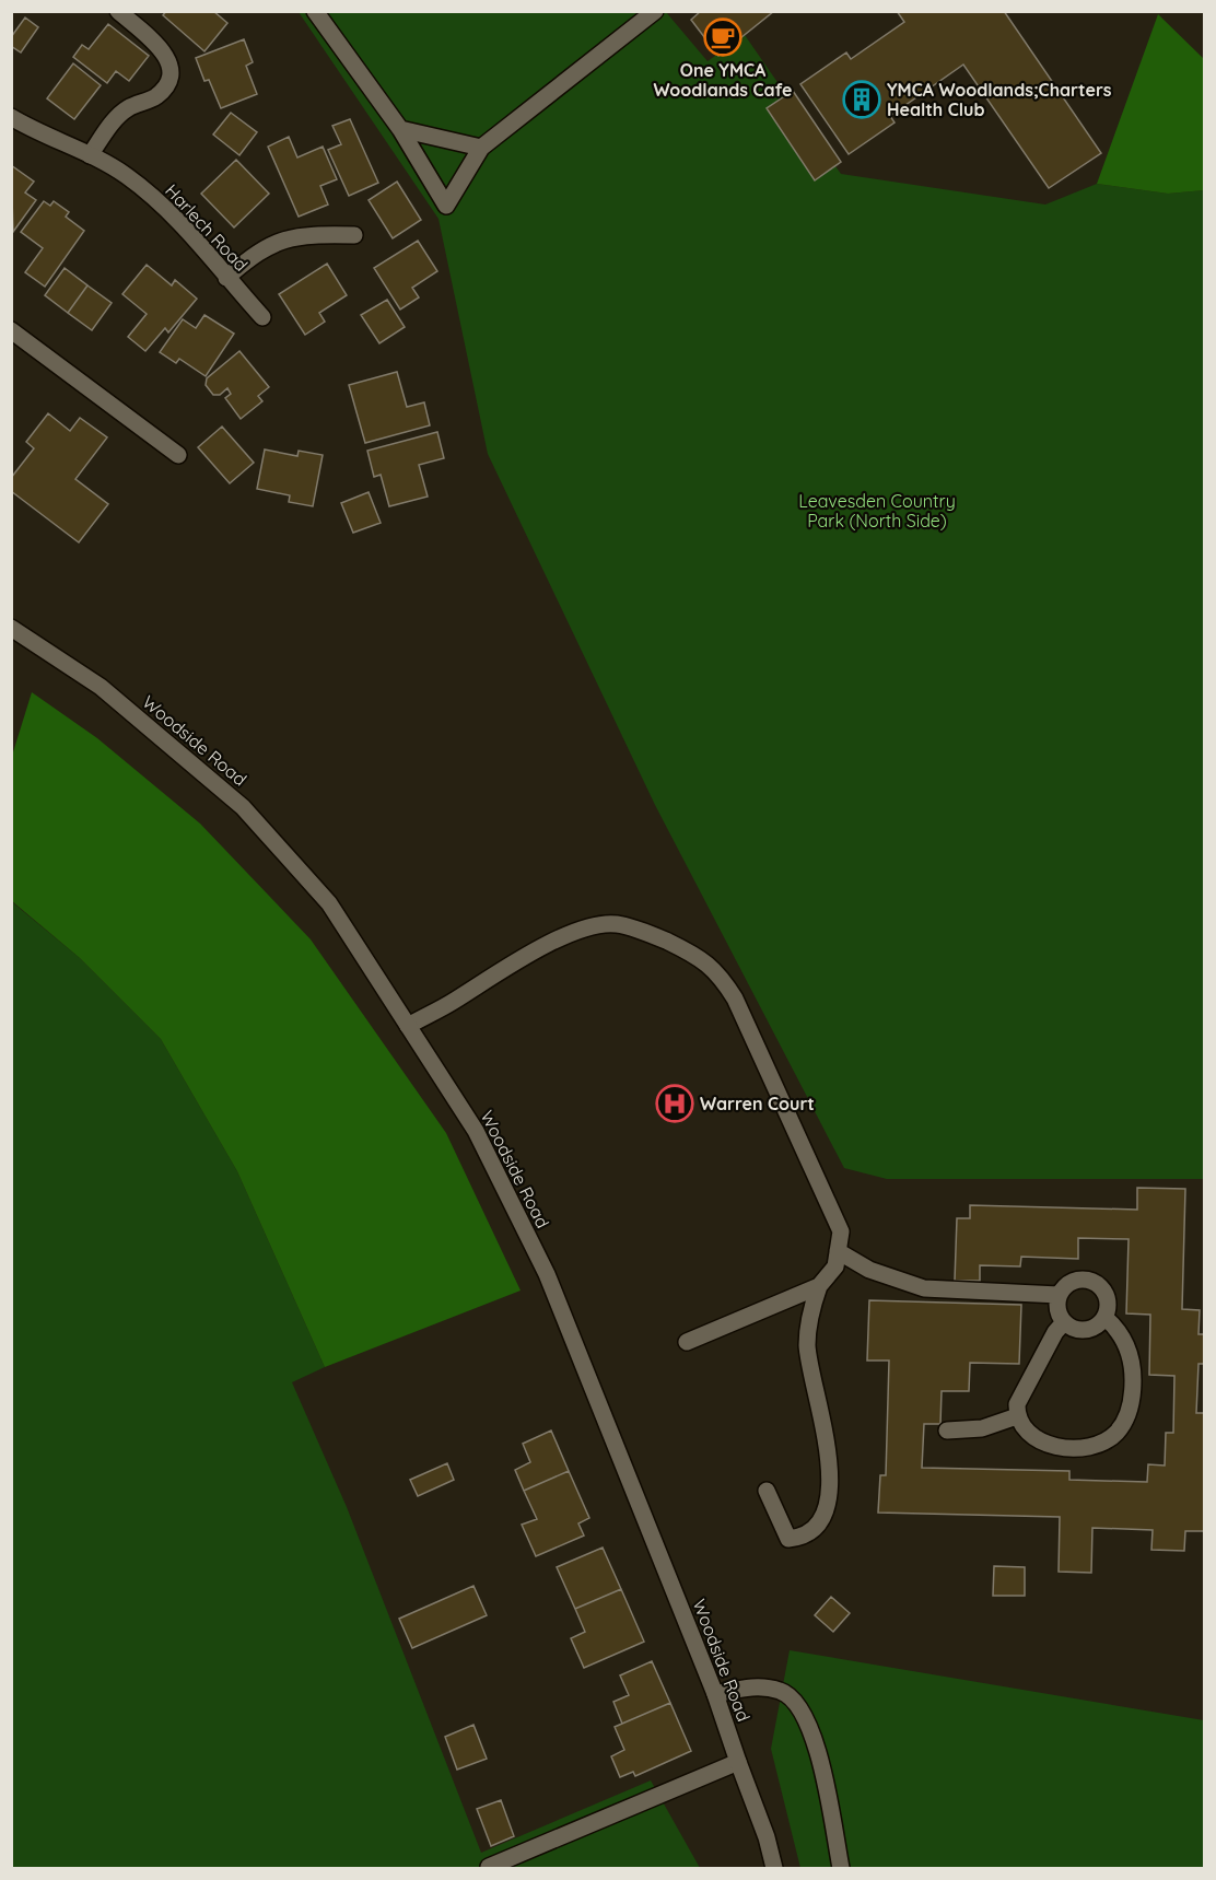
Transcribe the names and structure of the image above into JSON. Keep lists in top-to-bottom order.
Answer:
{
  "streets": {
    "street": ["Harlech Road", "Woodside Road"]
  },
  "parks": ["Leavesden Country Park (North Side)"],
  "places": {
    "cafe": ["One YMCA Woodlands Cafe"],
    "building": ["YMCA Woodlands;Charters Health Club"],
    "hospital": ["Warren Court"]
  }
}
